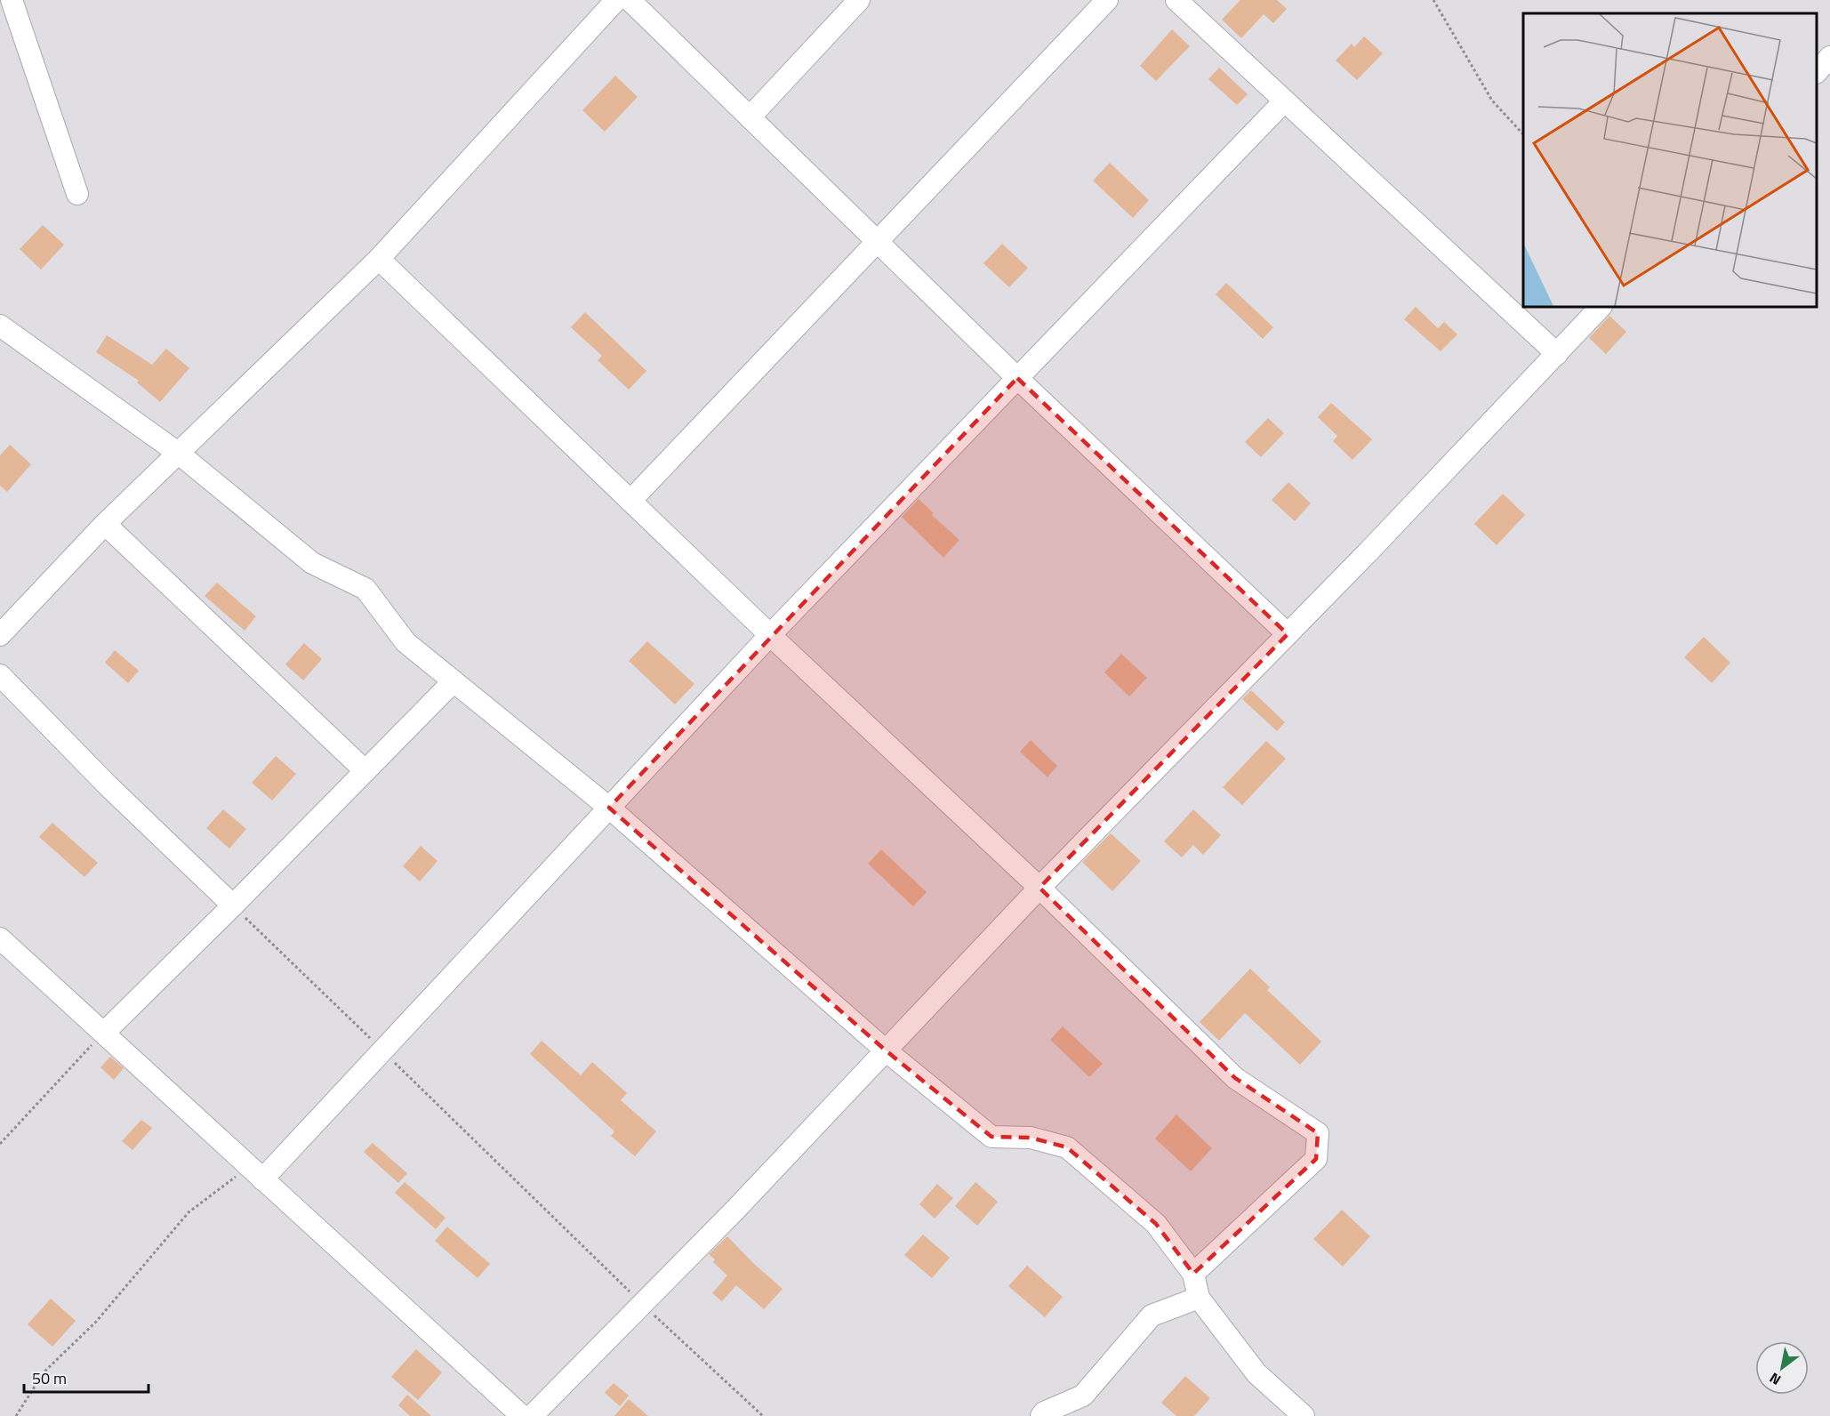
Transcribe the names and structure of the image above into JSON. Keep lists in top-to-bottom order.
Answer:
{
  "scale_bar": "50 m",
  "north": "bottom left"
}
